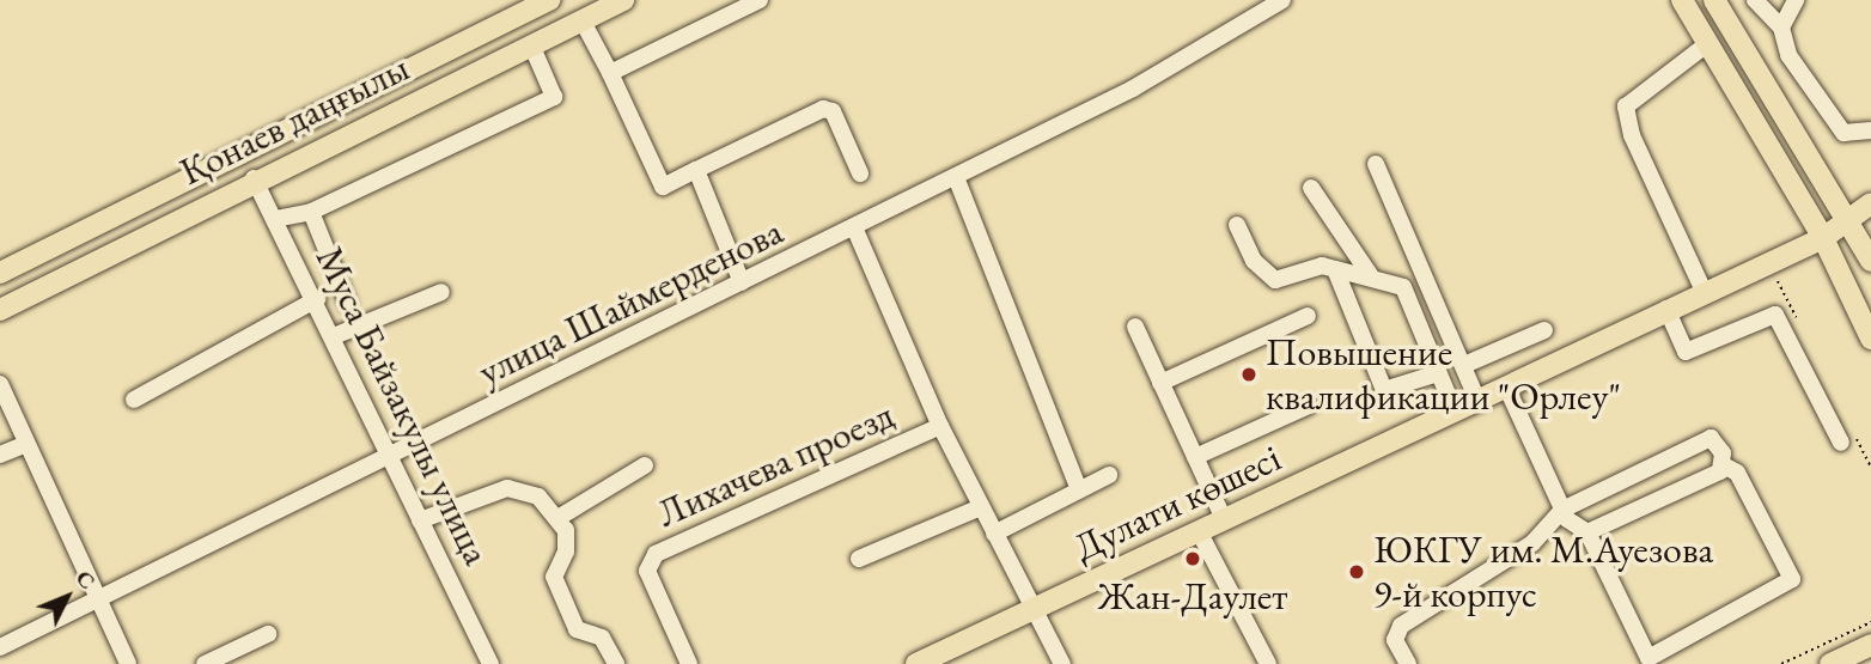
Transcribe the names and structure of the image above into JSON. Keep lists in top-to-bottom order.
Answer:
{
  "streets": {
    "main road": ["Қонаев даңғылы", "Дулати көшесі"],
    "street": ["улица Шаймерденова", "Муса Байзакулы улица", "Лихачева проезд"]
  },
  "crossings": [
    ["Қонаев даңғылы", "Муса Байзакулы улица"],
    ["улица Шаймерденова", "Муса Байзакулы улица"],
    ["улица Шаймерденова", "Лихачева проезд"],
    ["Лихачева проезд", "Дулати көшесі"]
  ],
  "places": ["Повышение квалификации \"Орлеу\"", "Жан-Даулет", "ЮКГУ им. М.Ауезова 9-й корпус"],
  "north": "top right"
}
